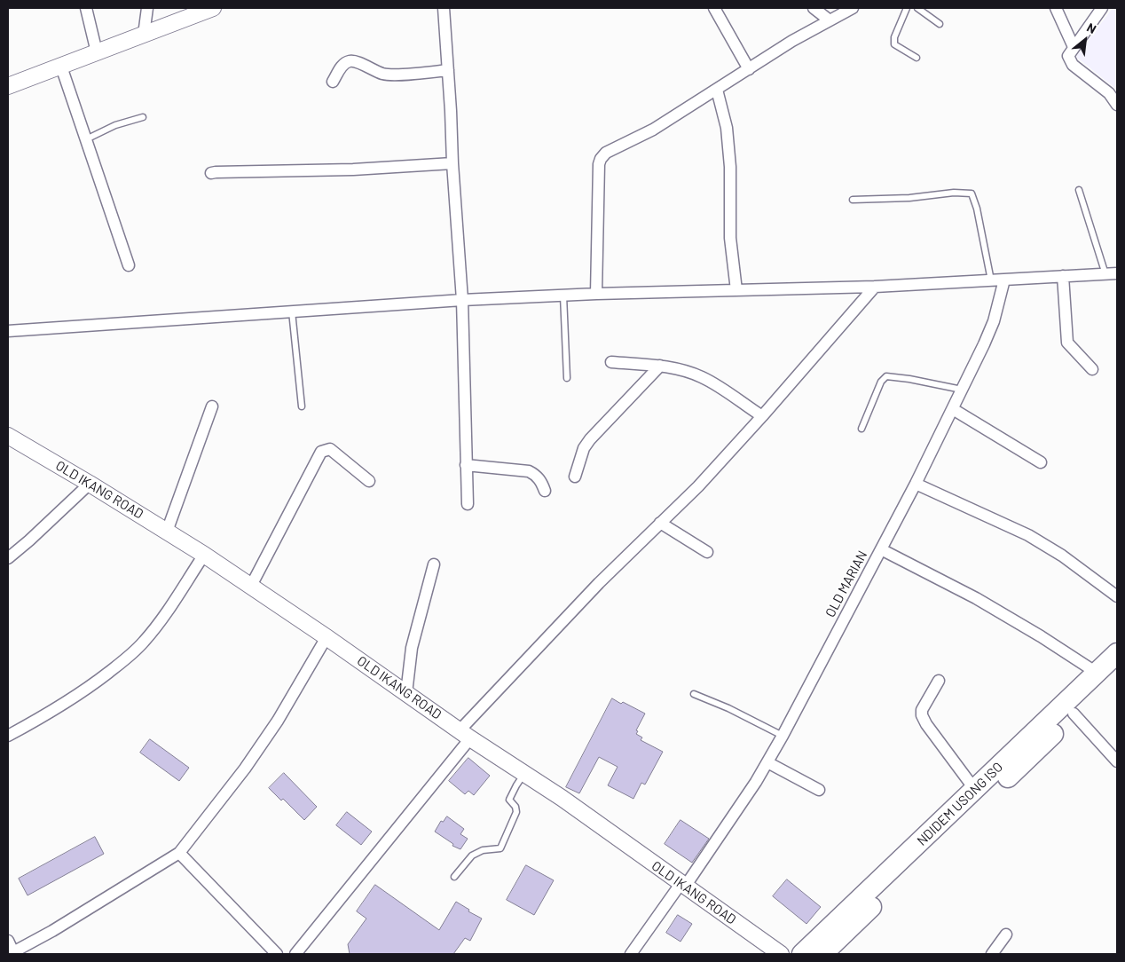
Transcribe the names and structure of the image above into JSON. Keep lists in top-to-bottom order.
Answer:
{
  "streets": {
    "highway": ["NDIDEM USONG ISO"],
    "street": ["OLD IKANG ROAD", "OLD MARIAN"]
  },
  "crossings": [
    ["OLD IKANG ROAD", "OLD MARIAN"]
  ],
  "north": "top right"
}
